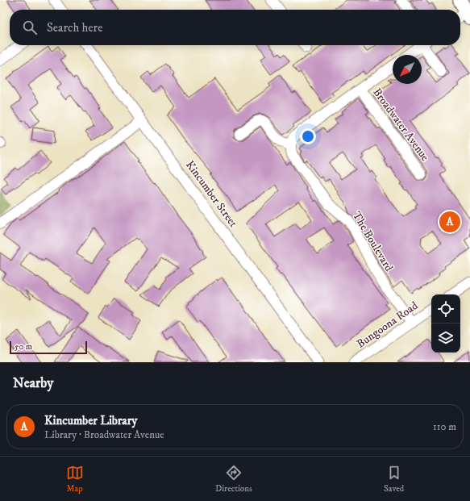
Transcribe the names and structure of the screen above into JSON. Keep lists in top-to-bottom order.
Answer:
{
  "streets": {
    "street": [
      "Broadwater Avenue",
      "Kincumber Street",
      "The Boulevard",
      "Bungoona Road"
    ]
  },
  "crossings": [
    ["The Boulevard", "Bungoona Road"]
  ],
  "scale_bar": "50 m",
  "north": "bottom left",
  "page": {
    "search": "Search here",
    "pins": "A",
    "scale": "50 m",
    "heading": "Nearby",
    "list": [
      {
        "mark": "A",
        "name": "Kincumber Library",
        "note": "Library · Broadwater Avenue",
        "value": "110 m"
      }
    ],
    "nav": ["Map", "Directions", "Saved"]
  }
}
